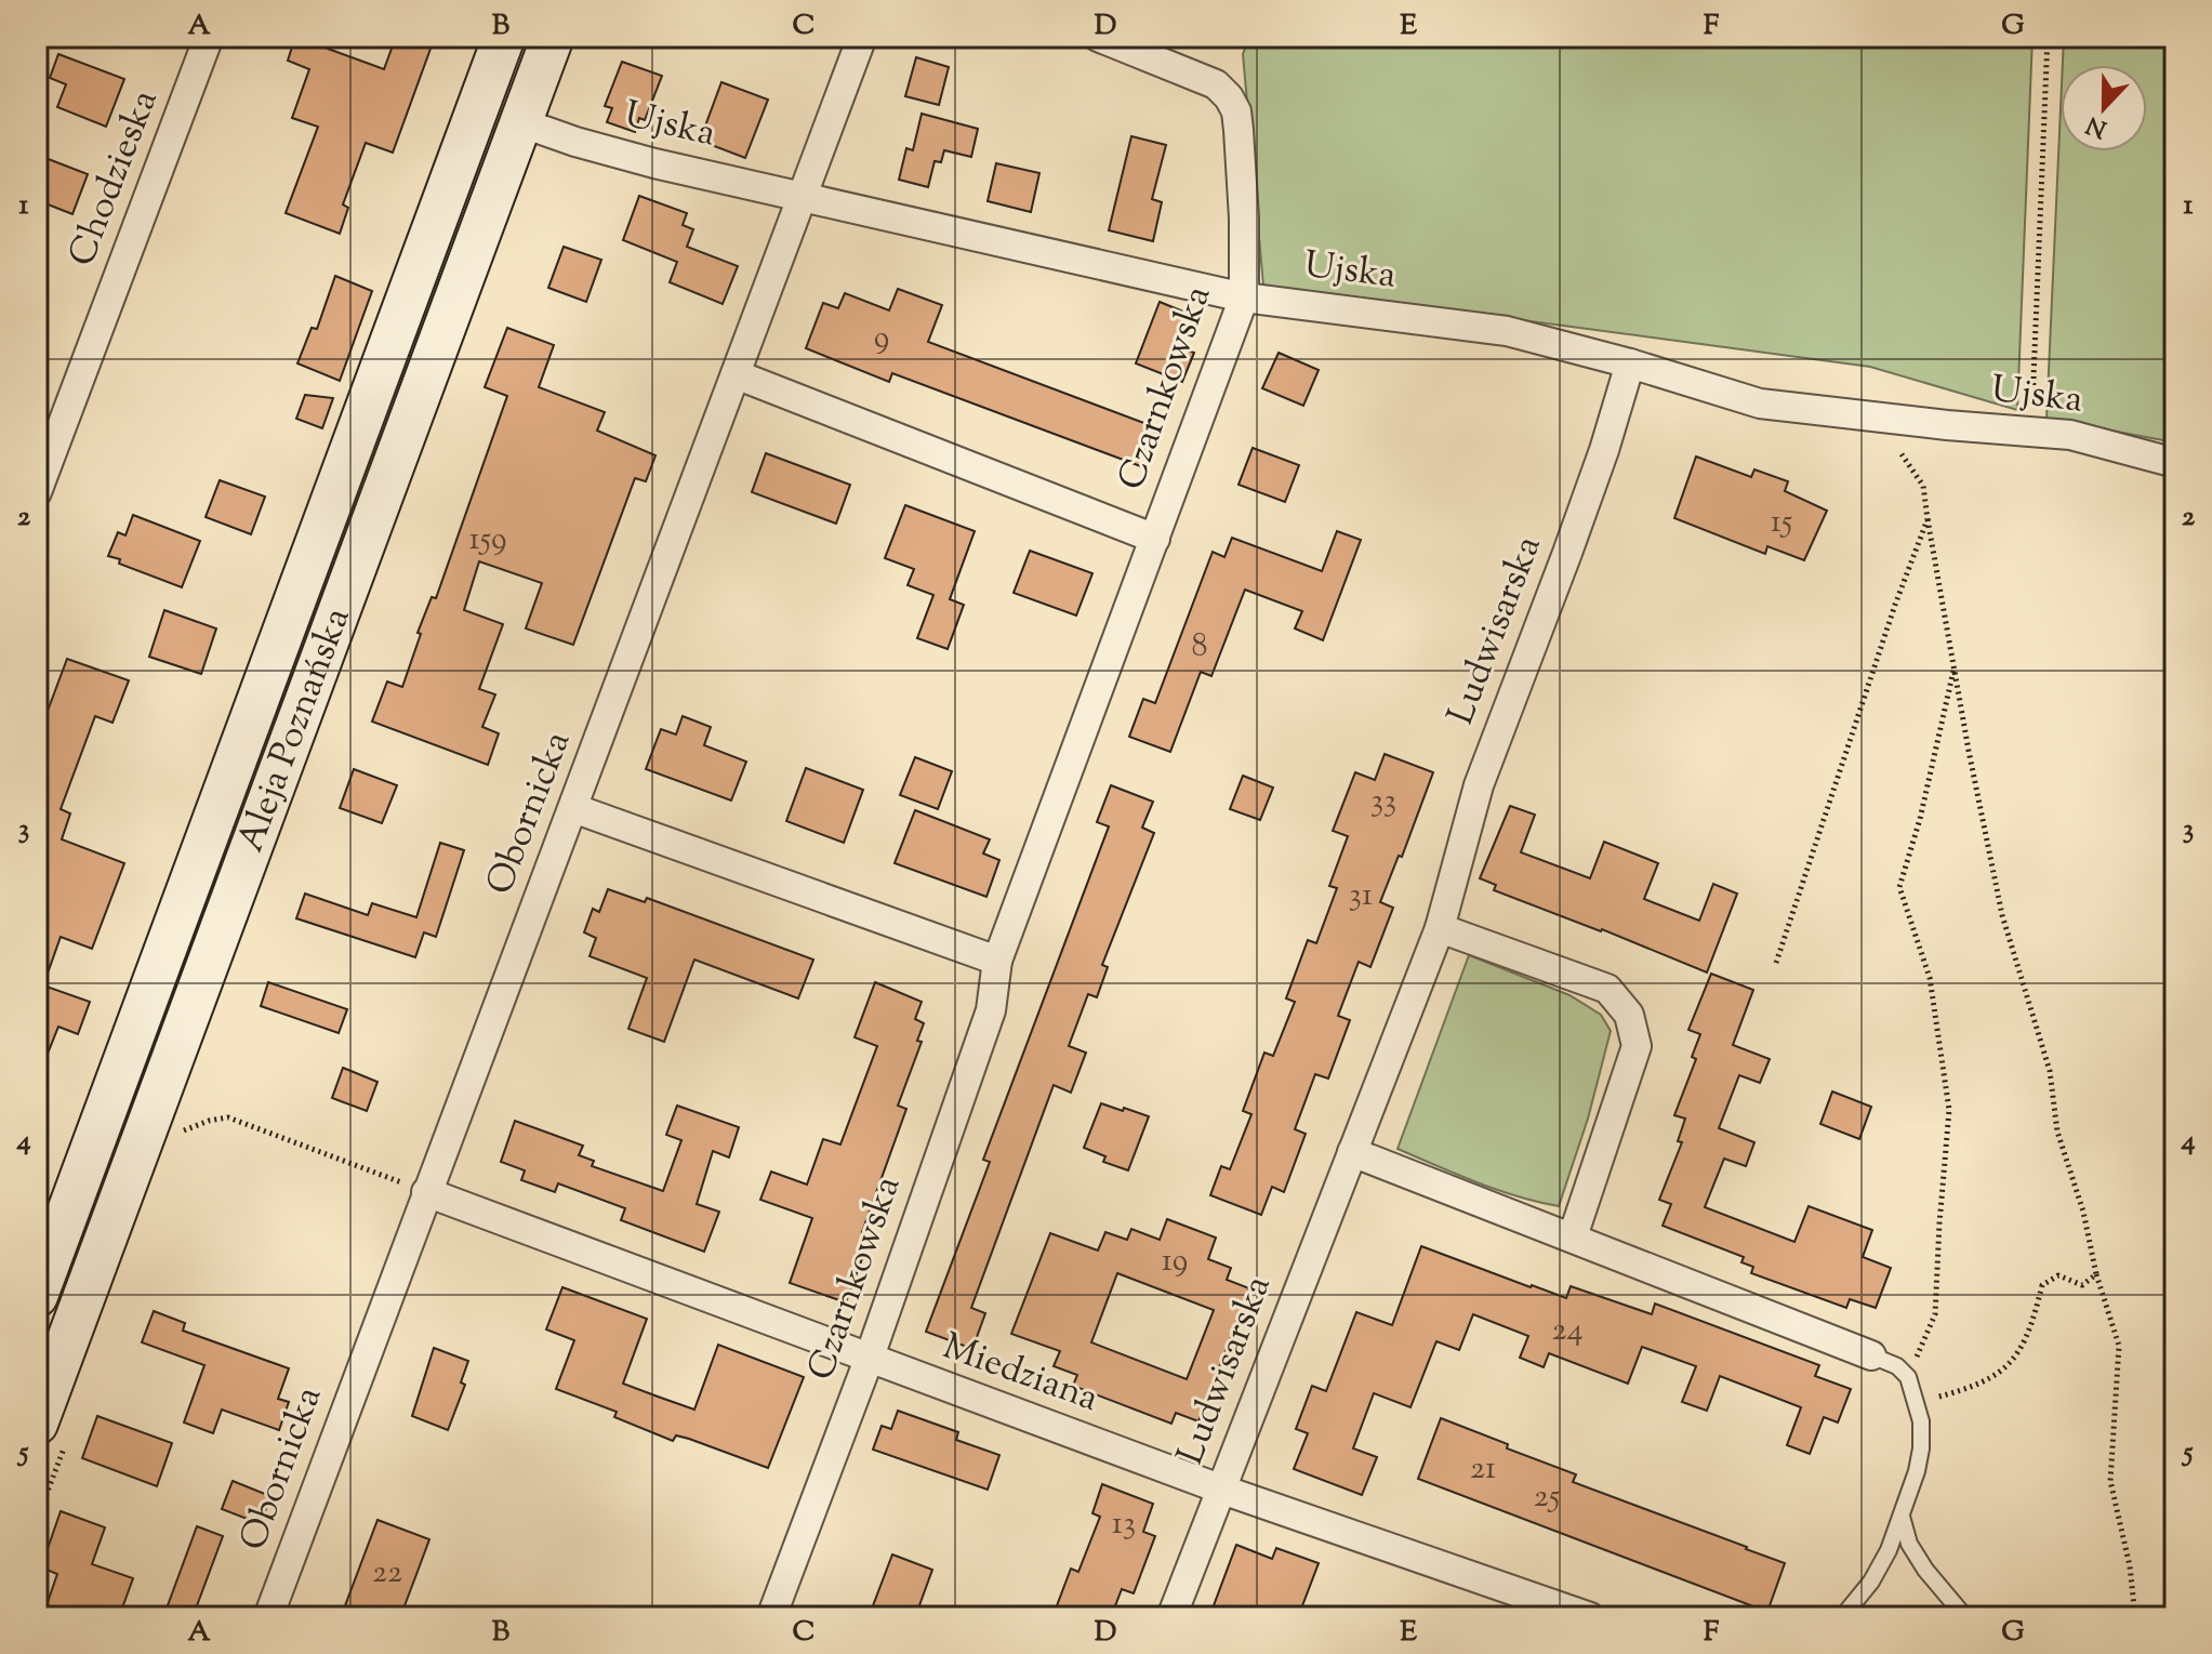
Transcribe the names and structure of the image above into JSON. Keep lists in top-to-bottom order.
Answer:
{
  "streets": {
    "main road": ["Aleja Poznańska"],
    "street": [
      "Ujska",
      "Chodzieska",
      "Czarnkowska",
      "Ludwisarska",
      "Obornicka",
      "Miedziana"
    ]
  },
  "crossings": [
    ["Ujska", "Czarnkowska"],
    ["Ujska", "Ludwisarska"],
    ["Ujska", "Aleja Poznańska"],
    ["Ujska", "Obornicka"],
    ["Czarnkowska", "Obornicka"],
    ["Czarnkowska", "Miedziana"],
    ["Ludwisarska", "Miedziana"],
    ["Obornicka", "Miedziana"]
  ],
  "house_numbers": [
    "9",
    "15",
    "159",
    "8",
    "33",
    "31",
    "19",
    "24",
    "21",
    "25",
    "13",
    "22"
  ],
  "north": "bottom",
  "grid": {
    "columns": [
      "A",
      "B",
      "C",
      "D",
      "E",
      "F",
      "G"
    ],
    "rows": [
      "1",
      "2",
      "3",
      "4",
      "5"
    ]
  }
}
